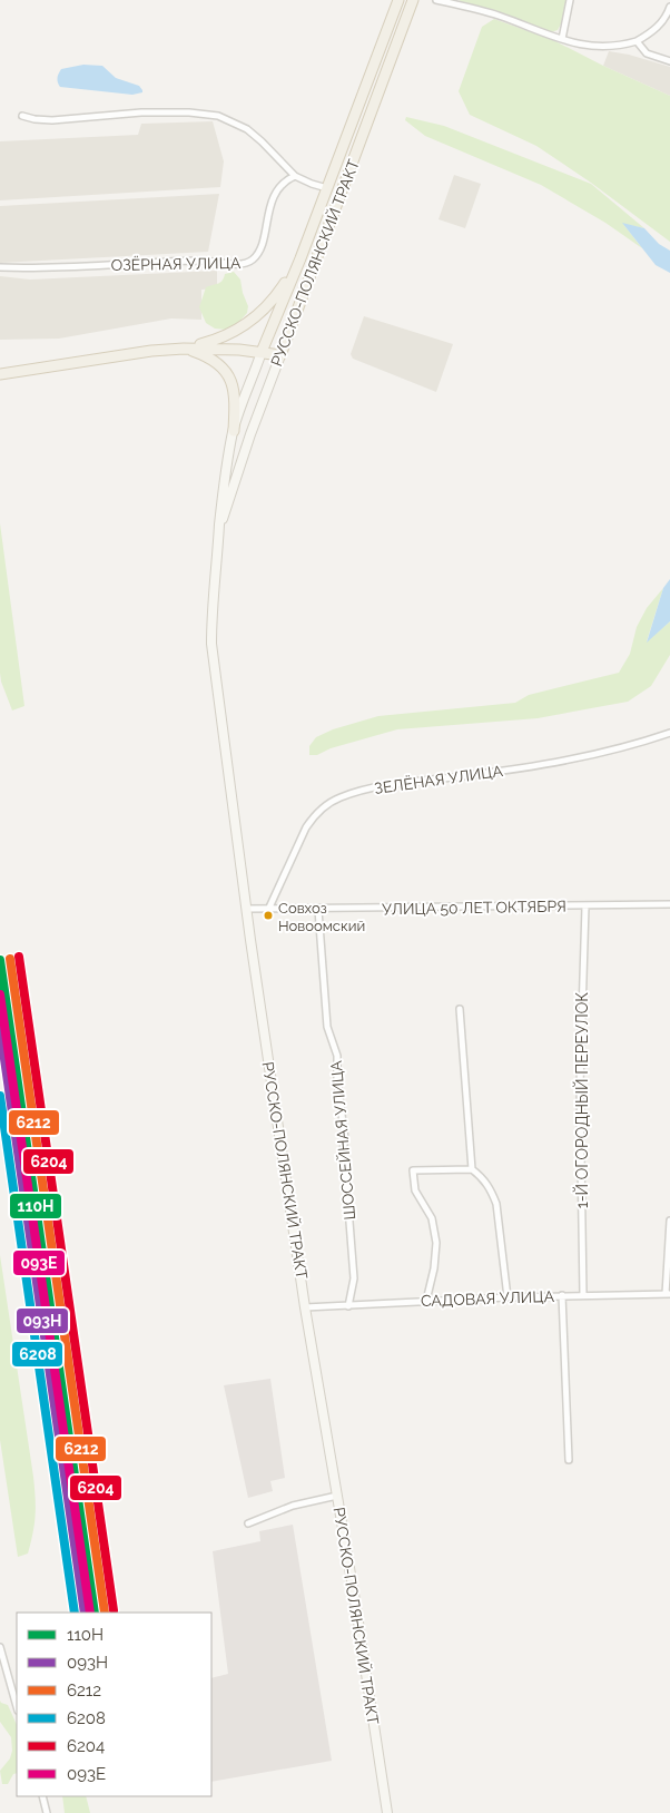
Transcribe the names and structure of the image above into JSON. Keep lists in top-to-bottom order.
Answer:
{
  "streets": {
    "main road": ["РУССКО-ПОЛЯНСКИЙ ТРАКТ"],
    "street": [
      "ОЗЁРНАЯ УЛИЦА",
      "ЗЕЛЁНАЯ УЛИЦА",
      "УЛИЦА 50 ЛЕТ ОКТЯБРЯ",
      "1-Й ОГОРОДНЫЙ ПЕРЕУЛОК",
      "ШОССЕЙНАЯ УЛИЦА",
      "САДОВАЯ УЛИЦА"
    ]
  },
  "crossings": [
    ["РУССКО-ПОЛЯНСКИЙ ТРАКТ", "УЛИЦА 50 ЛЕТ ОКТЯБРЯ"],
    ["РУССКО-ПОЛЯНСКИЙ ТРАКТ", "САДОВАЯ УЛИЦА"],
    ["ЗЕЛЁНАЯ УЛИЦА", "УЛИЦА 50 ЛЕТ ОКТЯБРЯ"],
    ["УЛИЦА 50 ЛЕТ ОКТЯБРЯ", "1-Й ОГОРОДНЫЙ ПЕРЕУЛОК"],
    ["УЛИЦА 50 ЛЕТ ОКТЯБРЯ", "ШОССЕЙНАЯ УЛИЦА"],
    ["1-Й ОГОРОДНЫЙ ПЕРЕУЛОК", "САДОВАЯ УЛИЦА"],
    ["ШОССЕЙНАЯ УЛИЦА", "САДОВАЯ УЛИЦА"]
  ],
  "places": ["Совхоз Новоомский"],
  "lines": [
    "transit line 6204",
    "transit line 6212",
    "transit line 110Н",
    "transit line 093Е",
    "transit line 093Н",
    "transit line 6208"
  ],
  "legend": [
    "110Н",
    "093Н",
    "6212",
    "6208",
    "6204",
    "093Е"
  ]
}
